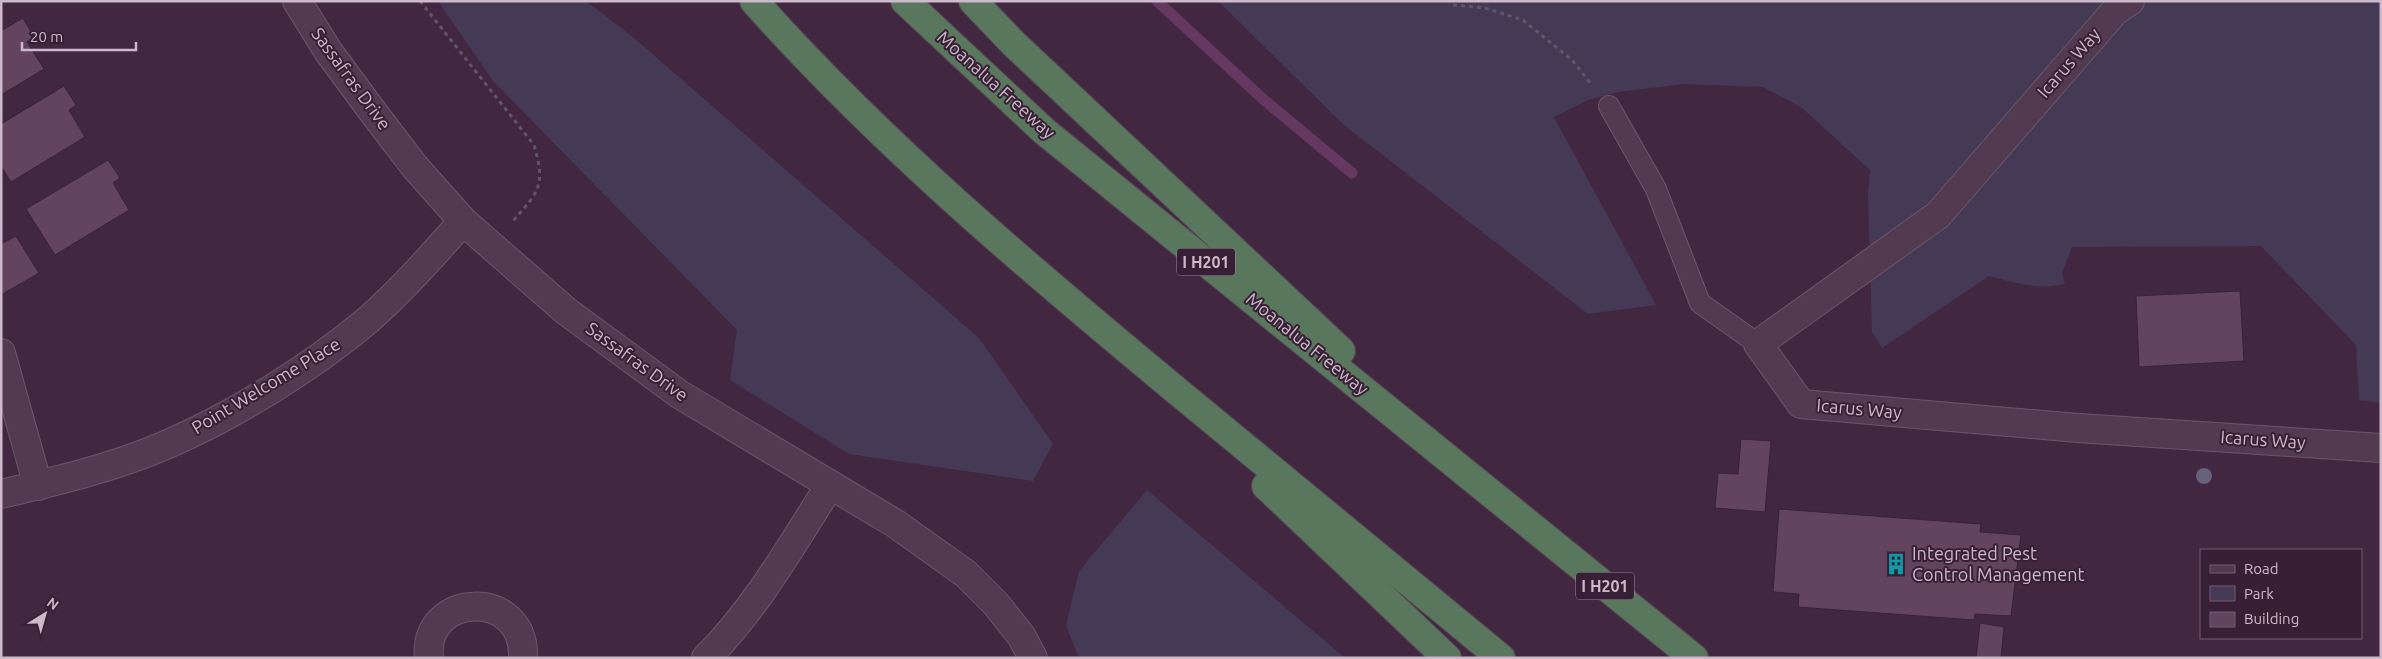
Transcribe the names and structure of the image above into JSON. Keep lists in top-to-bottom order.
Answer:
{
  "streets": {
    "highway": ["Moanalua Freeway", "I H201"],
    "street": ["Icarus Way", "Sassafras Drive", "Point Welcome Place"]
  },
  "crossings": [
    ["Sassafras Drive", "Point Welcome Place"]
  ],
  "places": {
    "building": ["Integrated Pest Control Management"]
  },
  "legend": ["Road", "Park", "Building"],
  "scale_bar": "20 m",
  "north": "top right"
}
